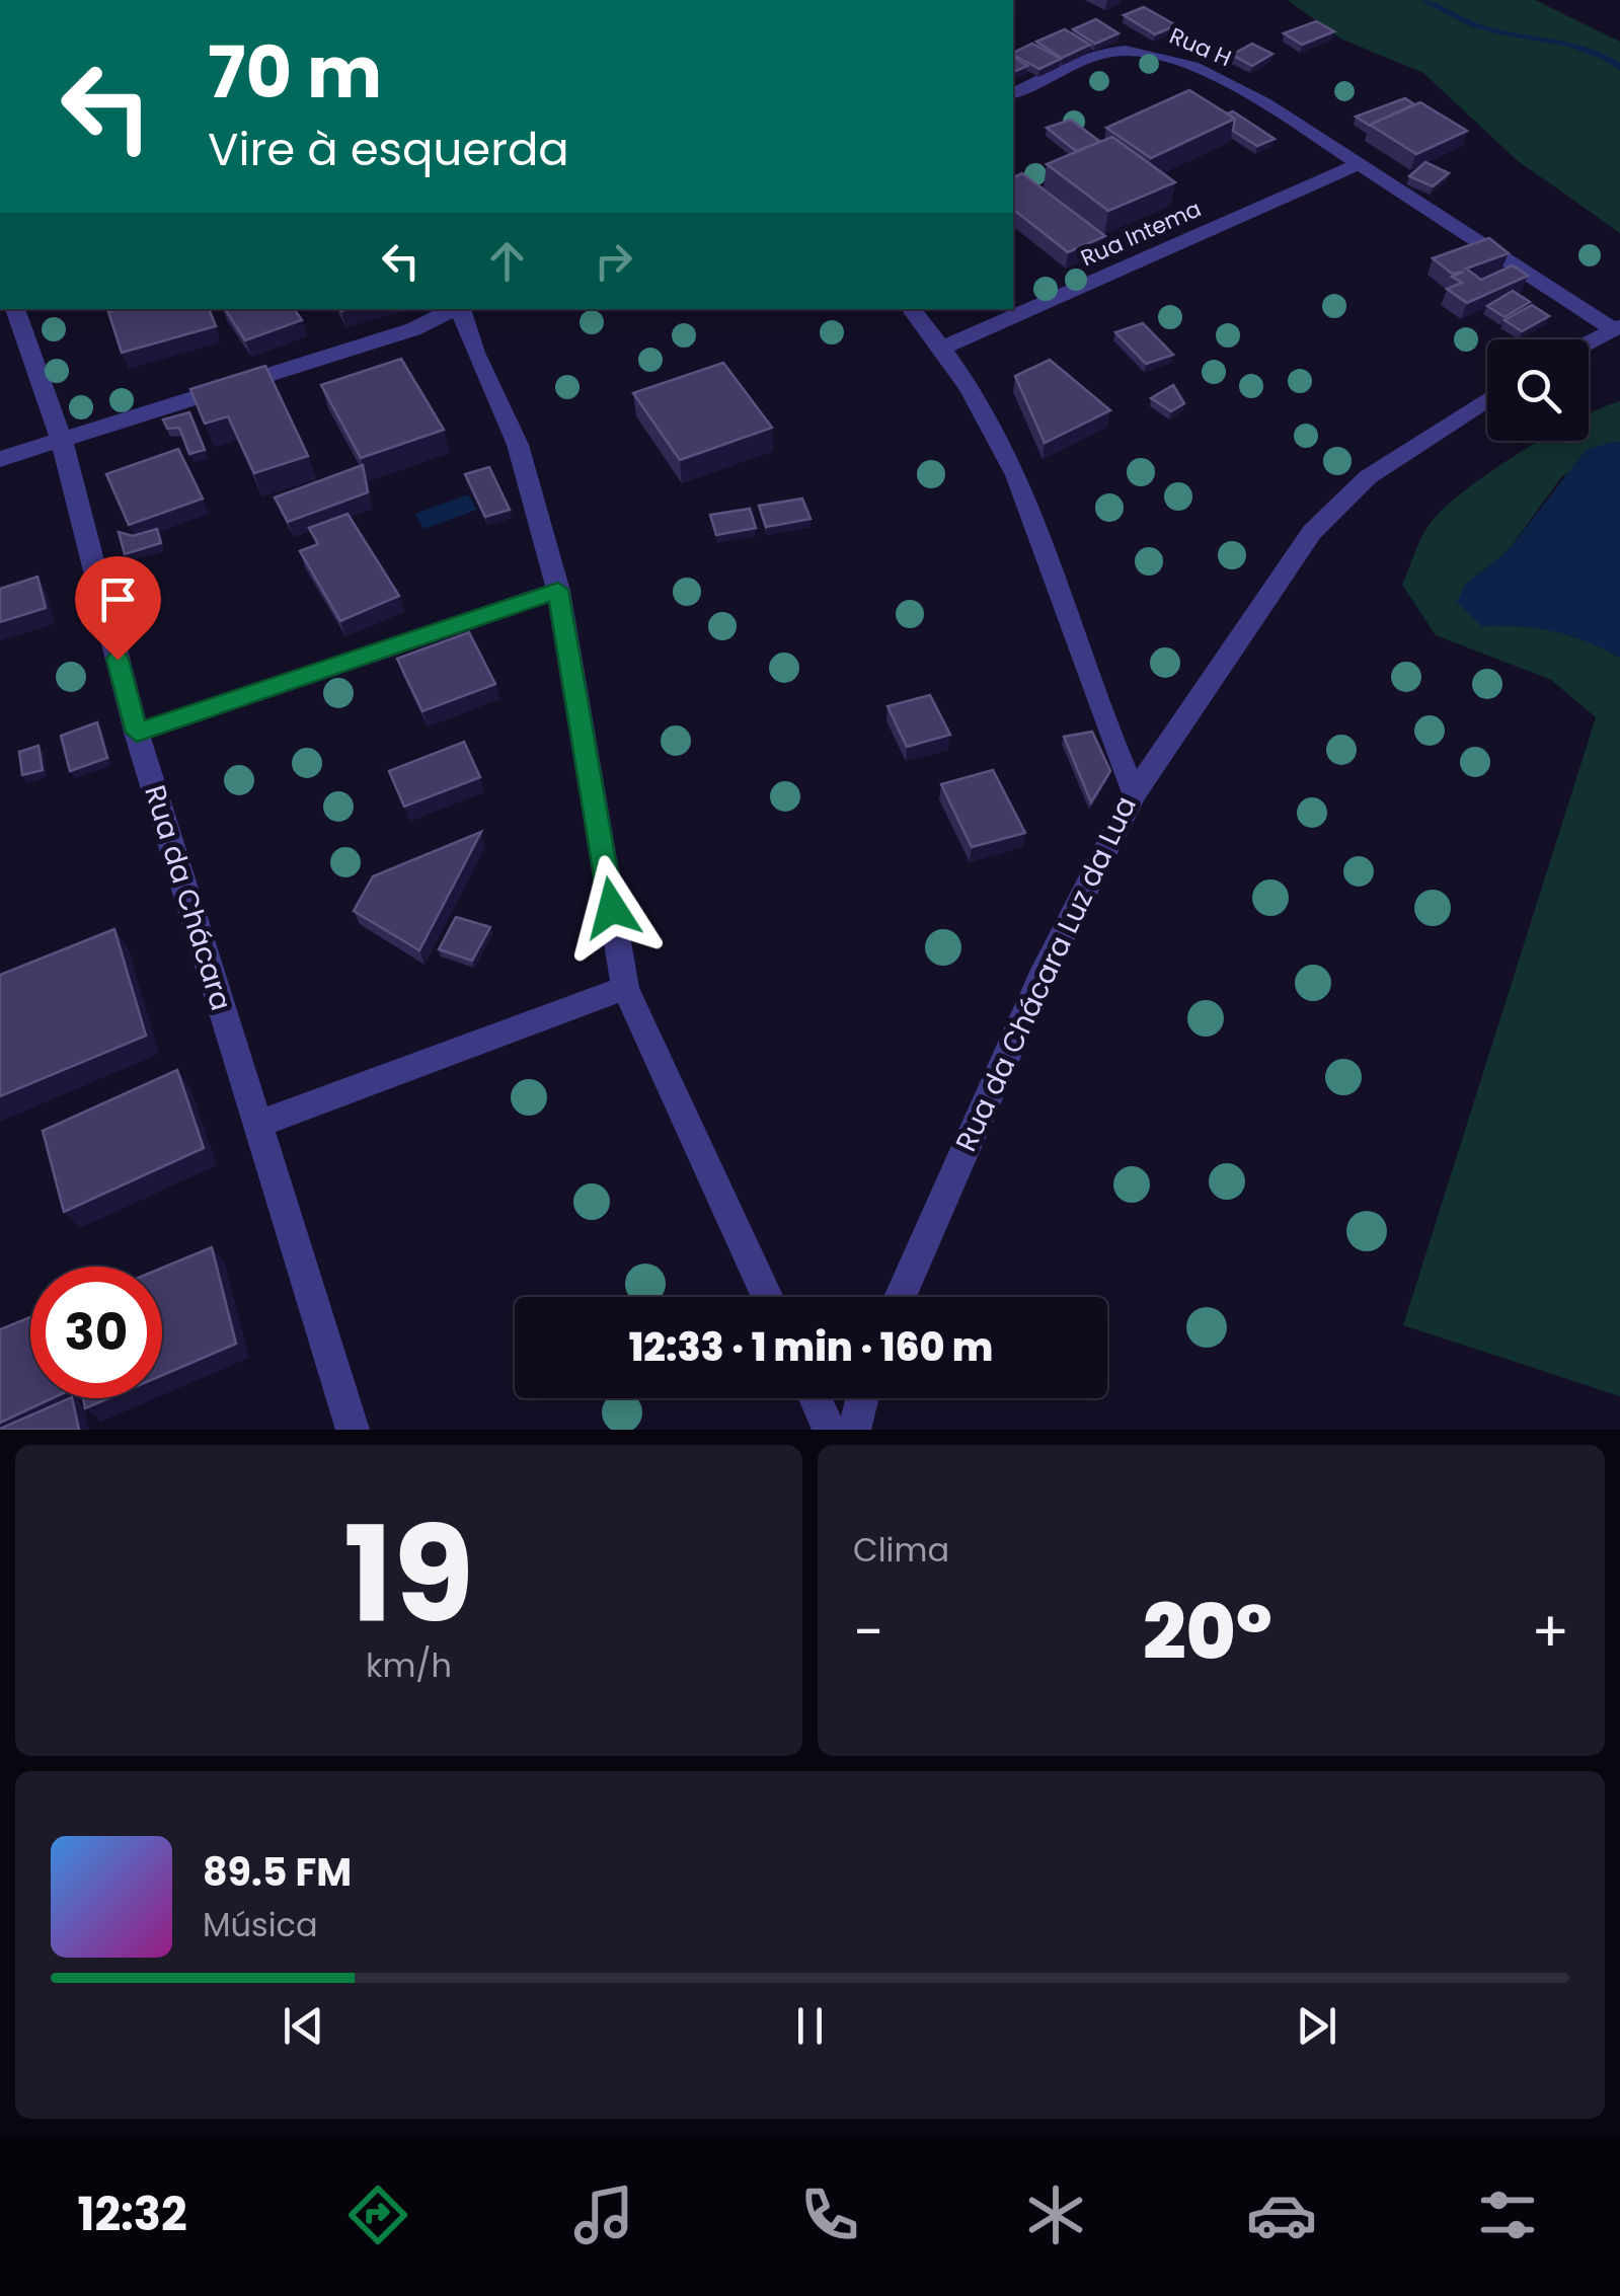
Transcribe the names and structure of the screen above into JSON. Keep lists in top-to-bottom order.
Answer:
{
  "streets": {
    "street": [
      "Rua H",
      "Rua Intema",
      "Rua da Chácara",
      "Rua da Chácara Luz da Lua"
    ]
  },
  "crossings": [
    ["Rua H", "Rua Intema"],
    ["Rua Intema", "Rua da Chácara Luz da Lua"]
  ],
  "page": {
    "turn": ["70 m", "Vire à esquerda"],
    "limit": "30",
    "trip": "12:33 · 1 min · 160 m",
    "tile": [
      ["19", "km/h"],
      "Clima"
    ],
    "heat": ["−", "20°", "+"],
    "song": ["89.5 FM", "Música"],
    "tabs": "12:32"
  }
}
